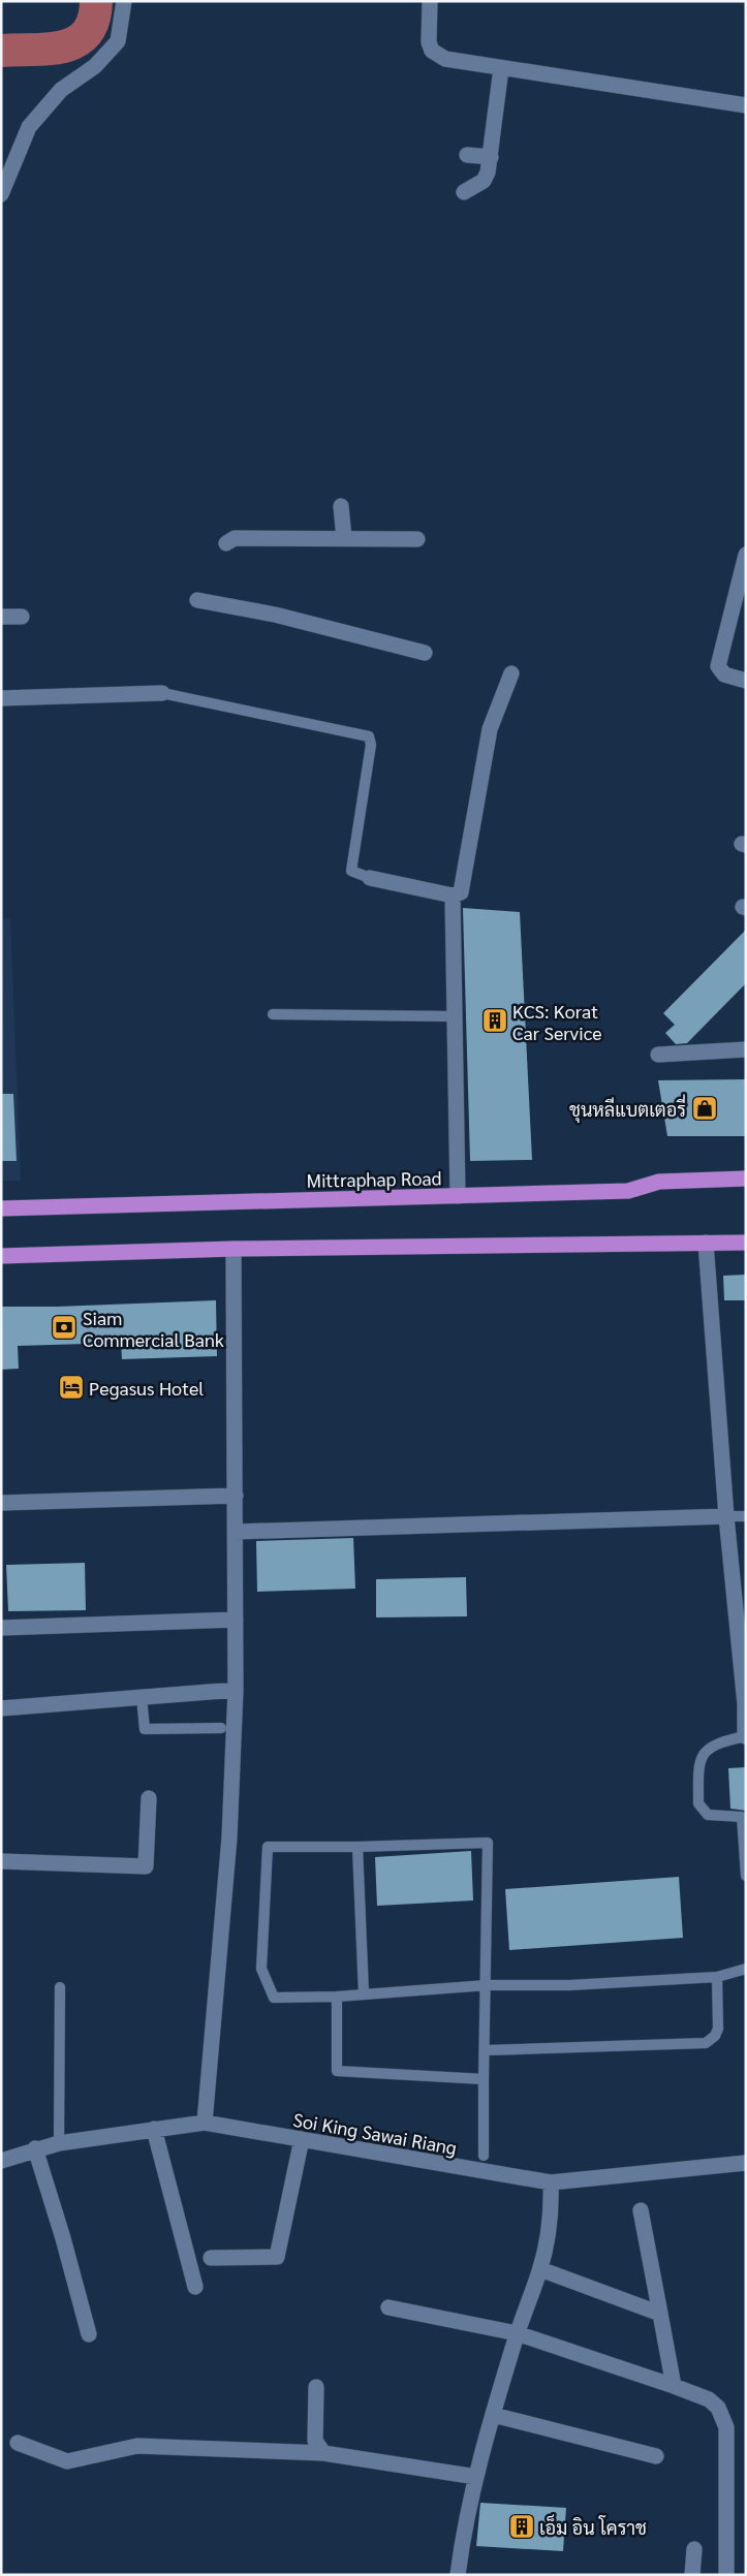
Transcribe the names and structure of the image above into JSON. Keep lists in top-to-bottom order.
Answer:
{
  "streets": {
    "highway": ["Mittraphap Road"],
    "street": ["Soi King Sawai Riang"]
  },
  "places": {
    "building": ["KCS: Korat Car Service", "เอ็ม อิน โคราช"],
    "shop": ["ชุนหลีแบตเตอรี่"],
    "bank": ["Siam Commercial Bank"],
    "hotel": ["Pegasus Hotel"]
  }
}
